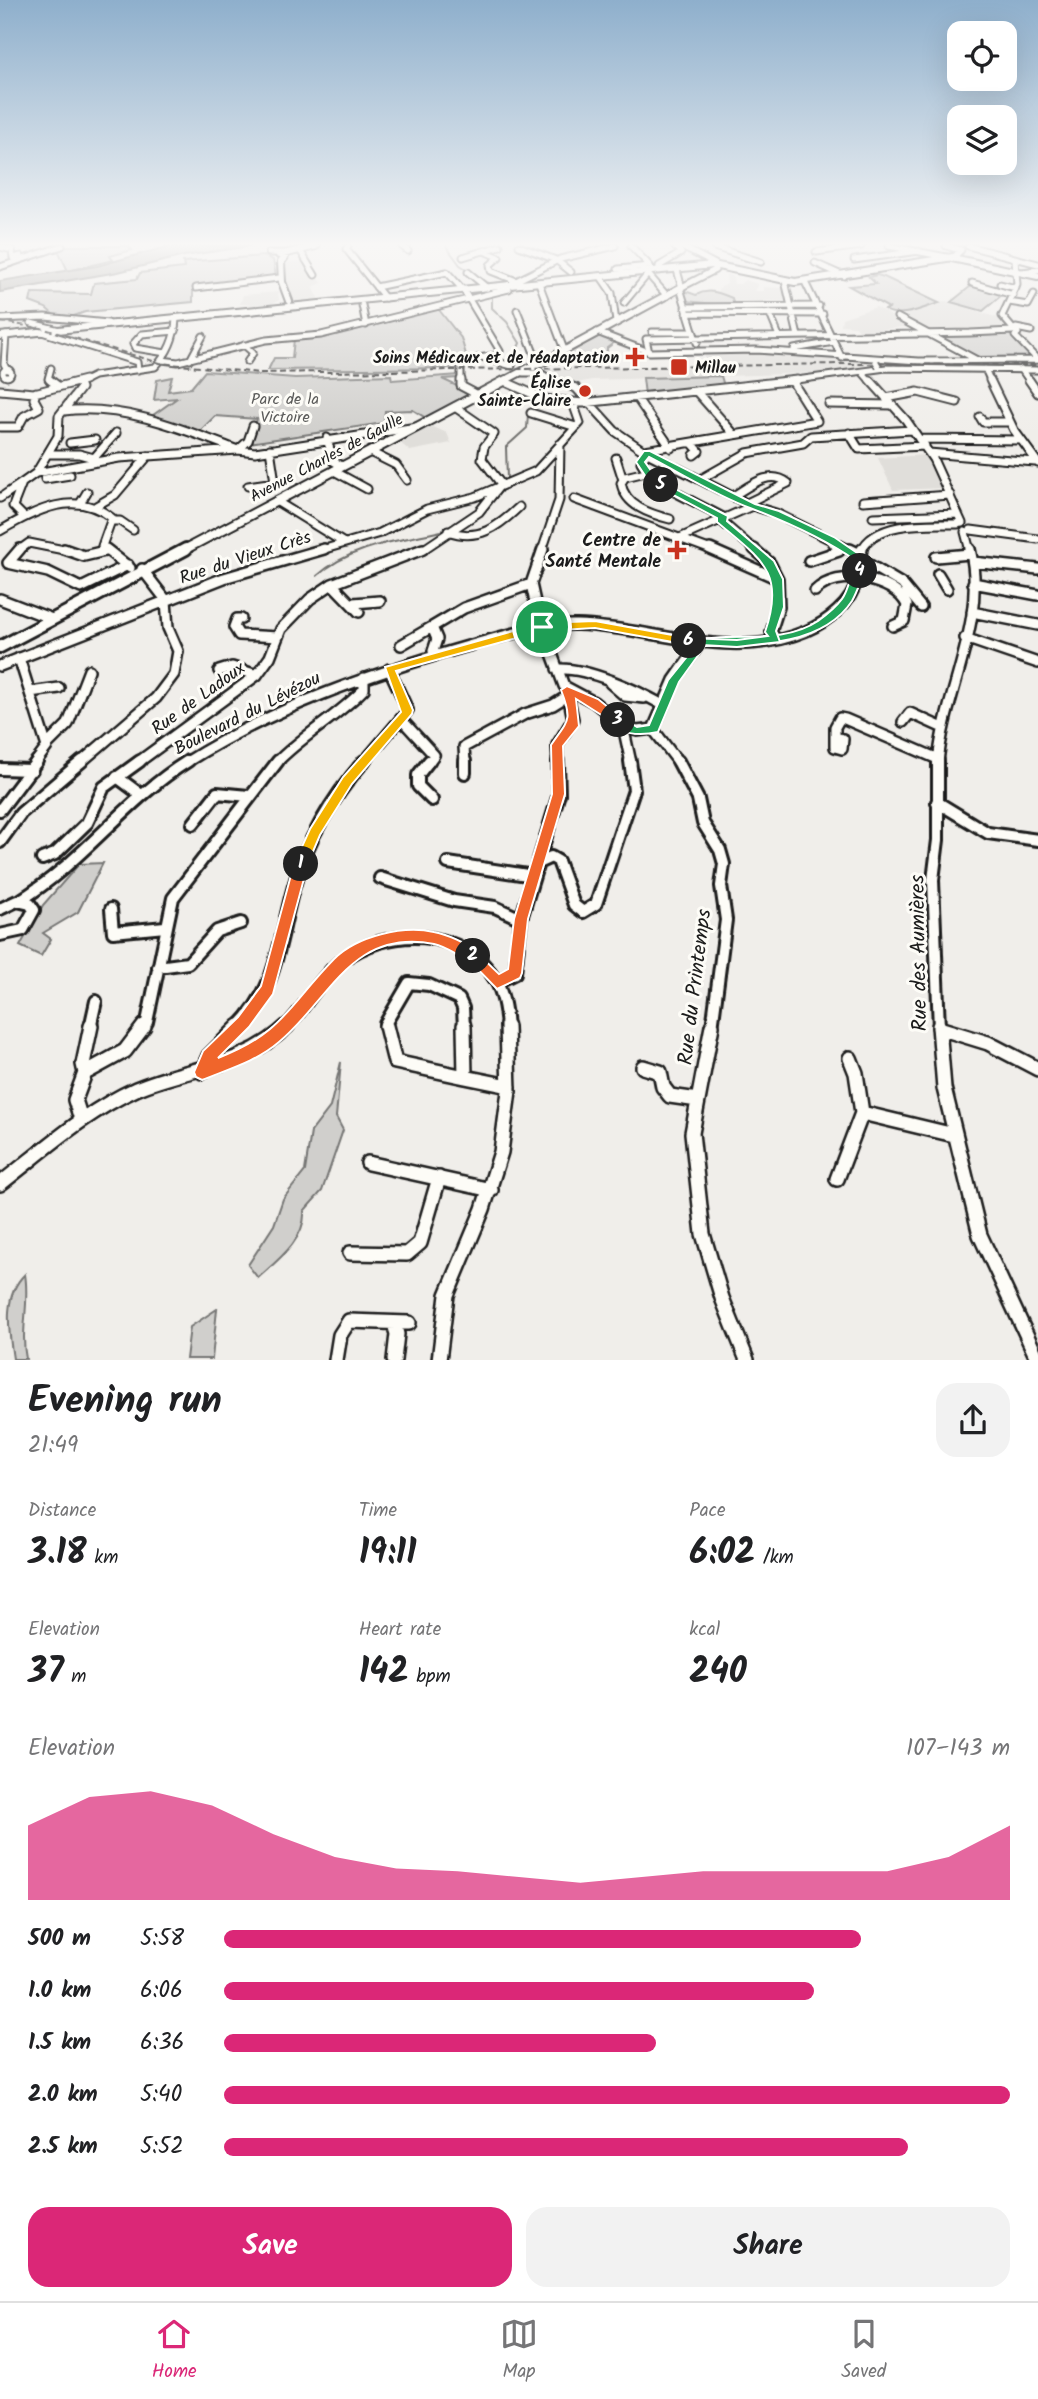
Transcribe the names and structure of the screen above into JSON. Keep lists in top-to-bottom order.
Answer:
{
  "streets": {
    "main road": ["Avenue Charles de Gaulle"],
    "street": [
      "Rue du Vieux Crès",
      "Rue de Ladoux",
      "Boulevard du Lévézou",
      "Rue des Aumières",
      "Rue du Printemps"
    ]
  },
  "crossings": [
    ["Rue du Vieux Crès", "Rue de Ladoux"]
  ],
  "parks": ["Parc de la Victoire"],
  "places": {
    "health": ["Soins Médicaux et de réadaptation", "Centre de Santé Mentale"],
    "transit": ["Millau"],
    "other": ["Église Sainte-Claire"]
  },
  "page": {
    "pins": [
      "5",
      "4",
      "6",
      "3",
      "1",
      "2"
    ],
    "heading": ["Evening run", "21:49"],
    "stats": [
      ["Distance", "3.18 km"],
      ["Time", "19:11"],
      ["Pace", "6:02 /km"],
      ["Elevation", "37 m"],
      ["Heart rate", "142 bpm"],
      ["kcal", "240"]
    ],
    "chart": ["Elevation", "107–143 m"],
    "list": [
      {
        "name": "500 m",
        "note": "5:58"
      },
      {
        "name": "1.0 km",
        "note": "6:06"
      },
      {
        "name": "1.5 km",
        "note": "6:36"
      },
      {
        "name": "2.0 km",
        "note": "5:40"
      },
      {
        "name": "2.5 km",
        "note": "5:52"
      }
    ],
    "buttons": ["Save", "Share"],
    "tabs": ["Home", "Map", "Saved"]
  }
}
